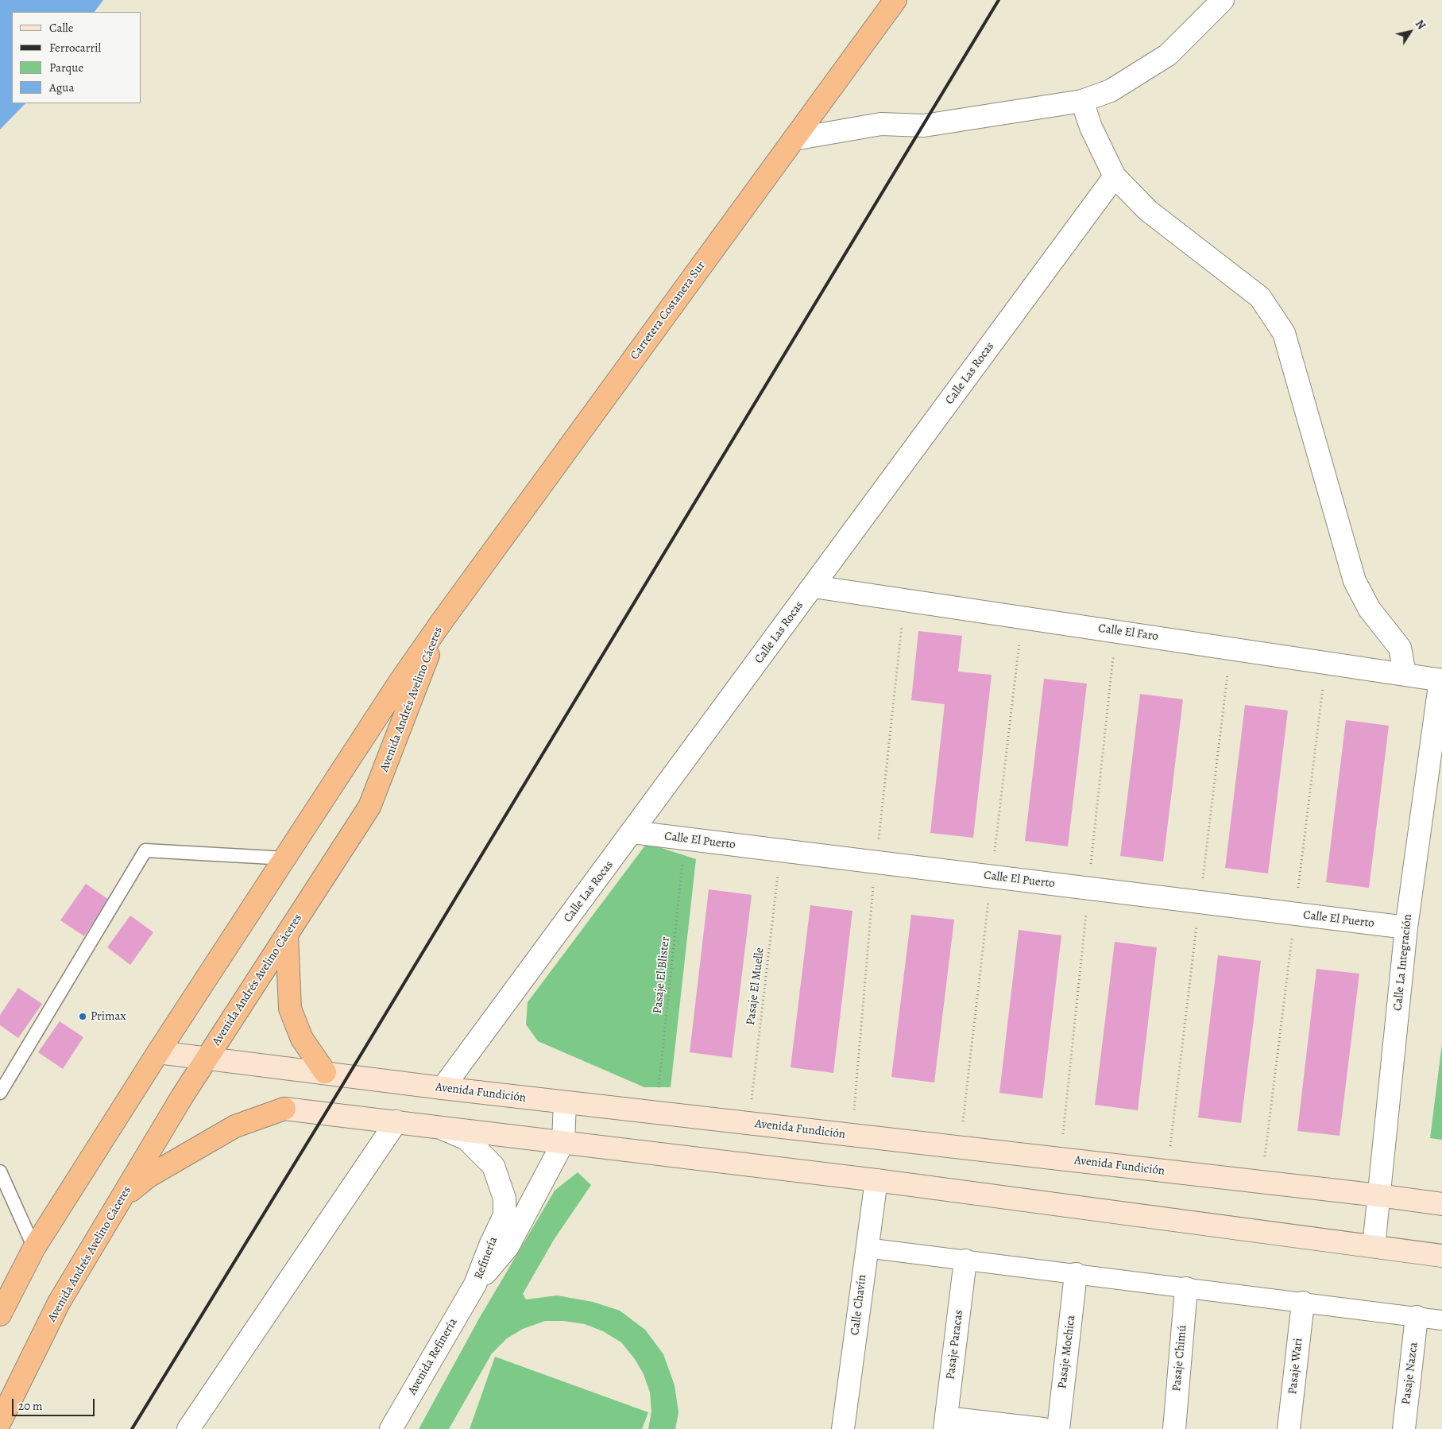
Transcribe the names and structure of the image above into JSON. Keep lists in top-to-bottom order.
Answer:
{
  "streets": {
    "highway": ["Carretera Costanera Sur", "Avenida Andrés Avelino Cáceres"],
    "main road": ["Avenida Fundición"],
    "street": [
      "Calle Las Rocas",
      "Calle El Faro",
      "Calle El Puerto",
      "Calle La Integración",
      "Refinería",
      "Calle Chavín",
      "Pasaje Paracas",
      "Pasaje Mochica",
      "Avenida Refinería",
      "Pasaje Chimú",
      "Pasaje Wari",
      "Pasaje Nazca"
    ],
    "path": ["Pasaje El Blister", "Pasaje El Muelle"]
  },
  "crossings": [
    ["Carretera Costanera Sur", "Avenida Andrés Avelino Cáceres"],
    ["Calle Las Rocas", "Calle El Faro"],
    ["Calle Las Rocas", "Calle El Puerto"],
    ["Calle Las Rocas", "Avenida Fundición"],
    ["Calle El Faro", "Calle La Integración"],
    ["Avenida Andrés Avelino Cáceres", "Avenida Fundición"],
    ["Calle El Puerto", "Calle La Integración"],
    ["Calle El Puerto", "Pasaje El Blister"],
    ["Calle El Puerto", "Pasaje El Muelle"],
    ["Calle La Integración", "Avenida Fundición"],
    ["Pasaje El Blister", "Avenida Fundición"],
    ["Pasaje El Muelle", "Avenida Fundición"],
    ["Refinería", "Avenida Refinería"]
  ],
  "places": ["Primax"],
  "legend": [
    "Calle",
    "Ferrocarril",
    "Parque",
    "Agua"
  ],
  "scale_bar": "20 m",
  "north": "top right"
}
